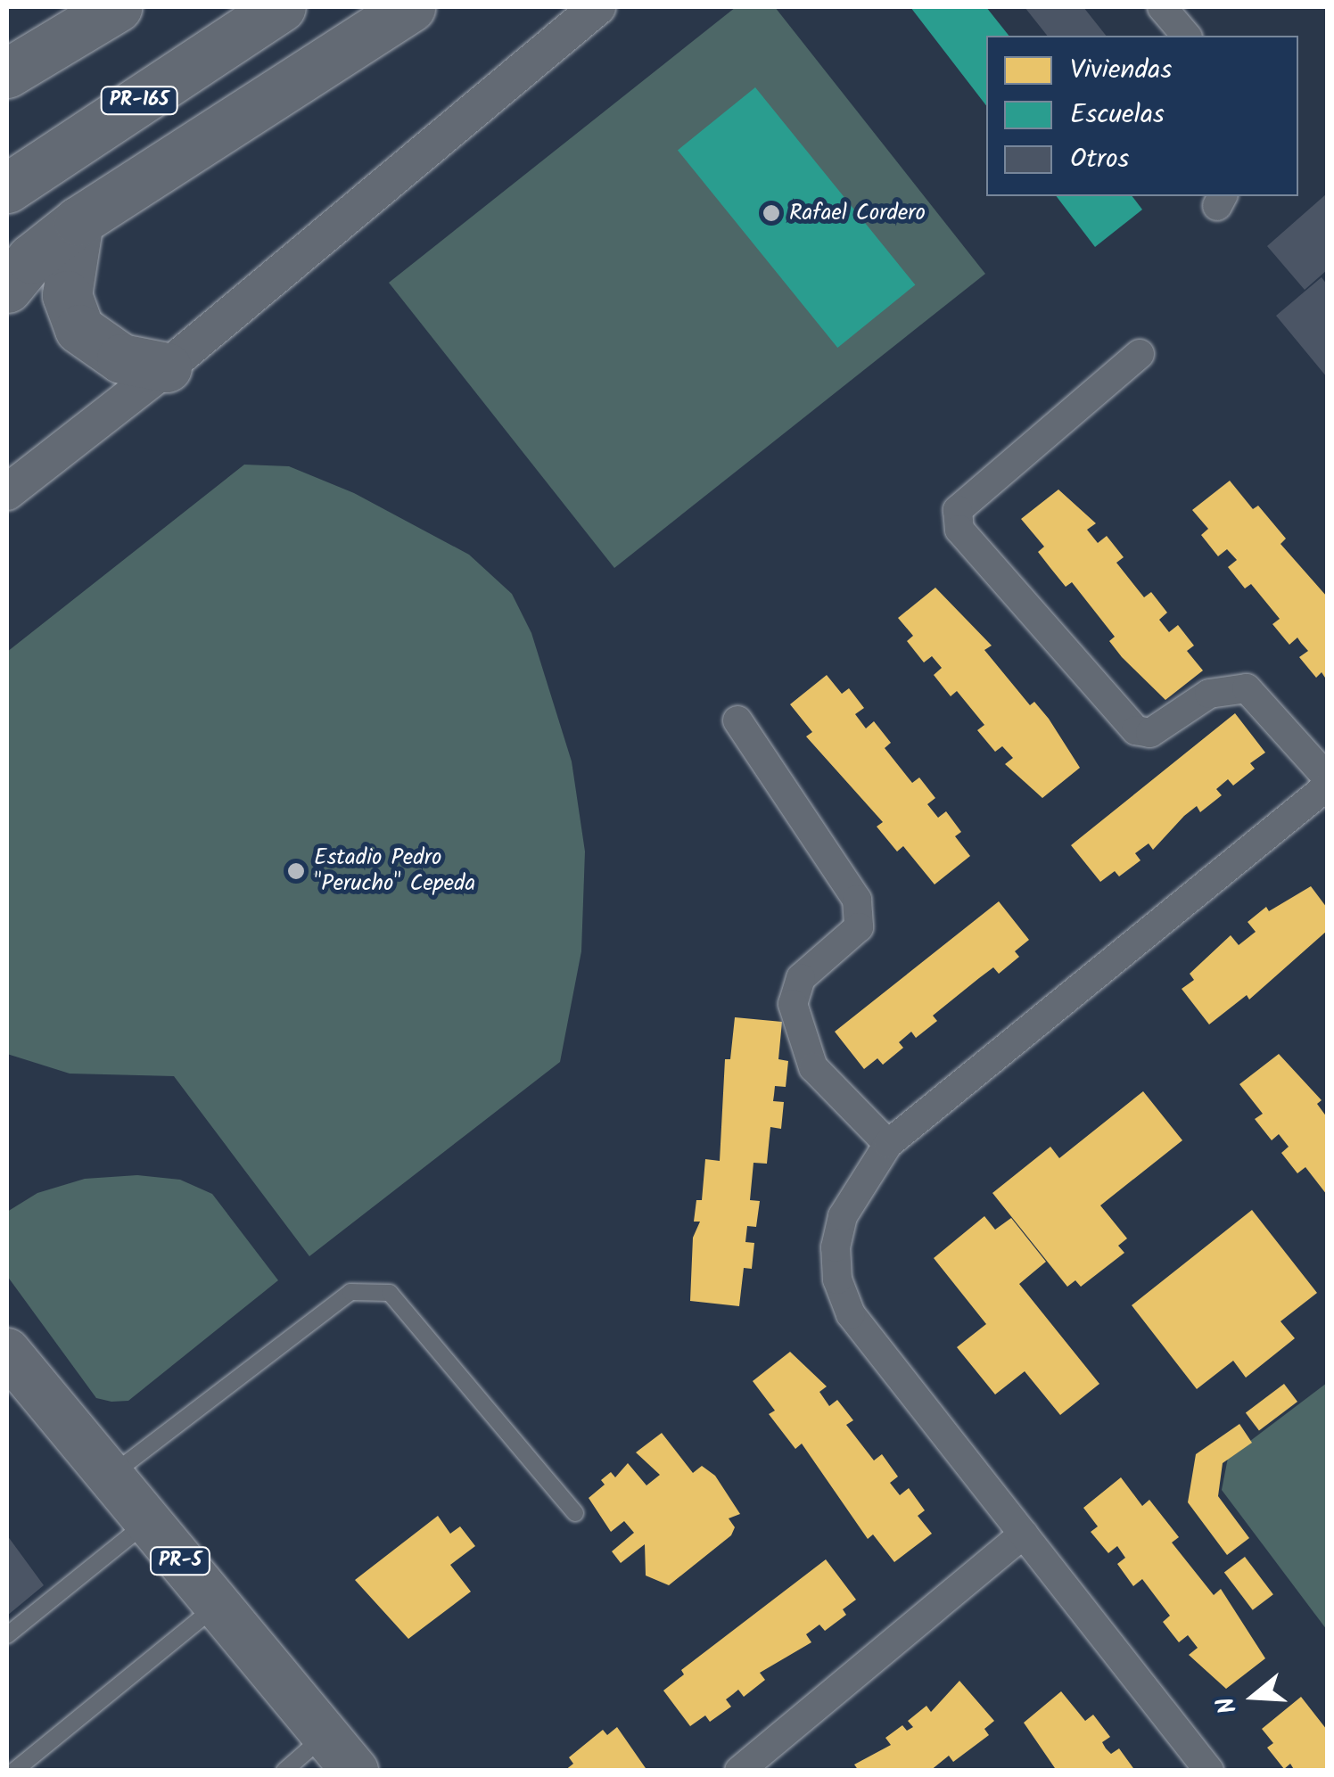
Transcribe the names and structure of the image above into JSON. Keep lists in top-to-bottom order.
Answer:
{
  "streets": {
    "highway": ["PR-165"],
    "main road": ["PR-5"]
  },
  "places": ["Rafael Cordero", "Estadio Pedro \"Perucho\" Cepeda"],
  "legend": ["Viviendas", "Escuelas", "Otros"],
  "north": "left"
}
